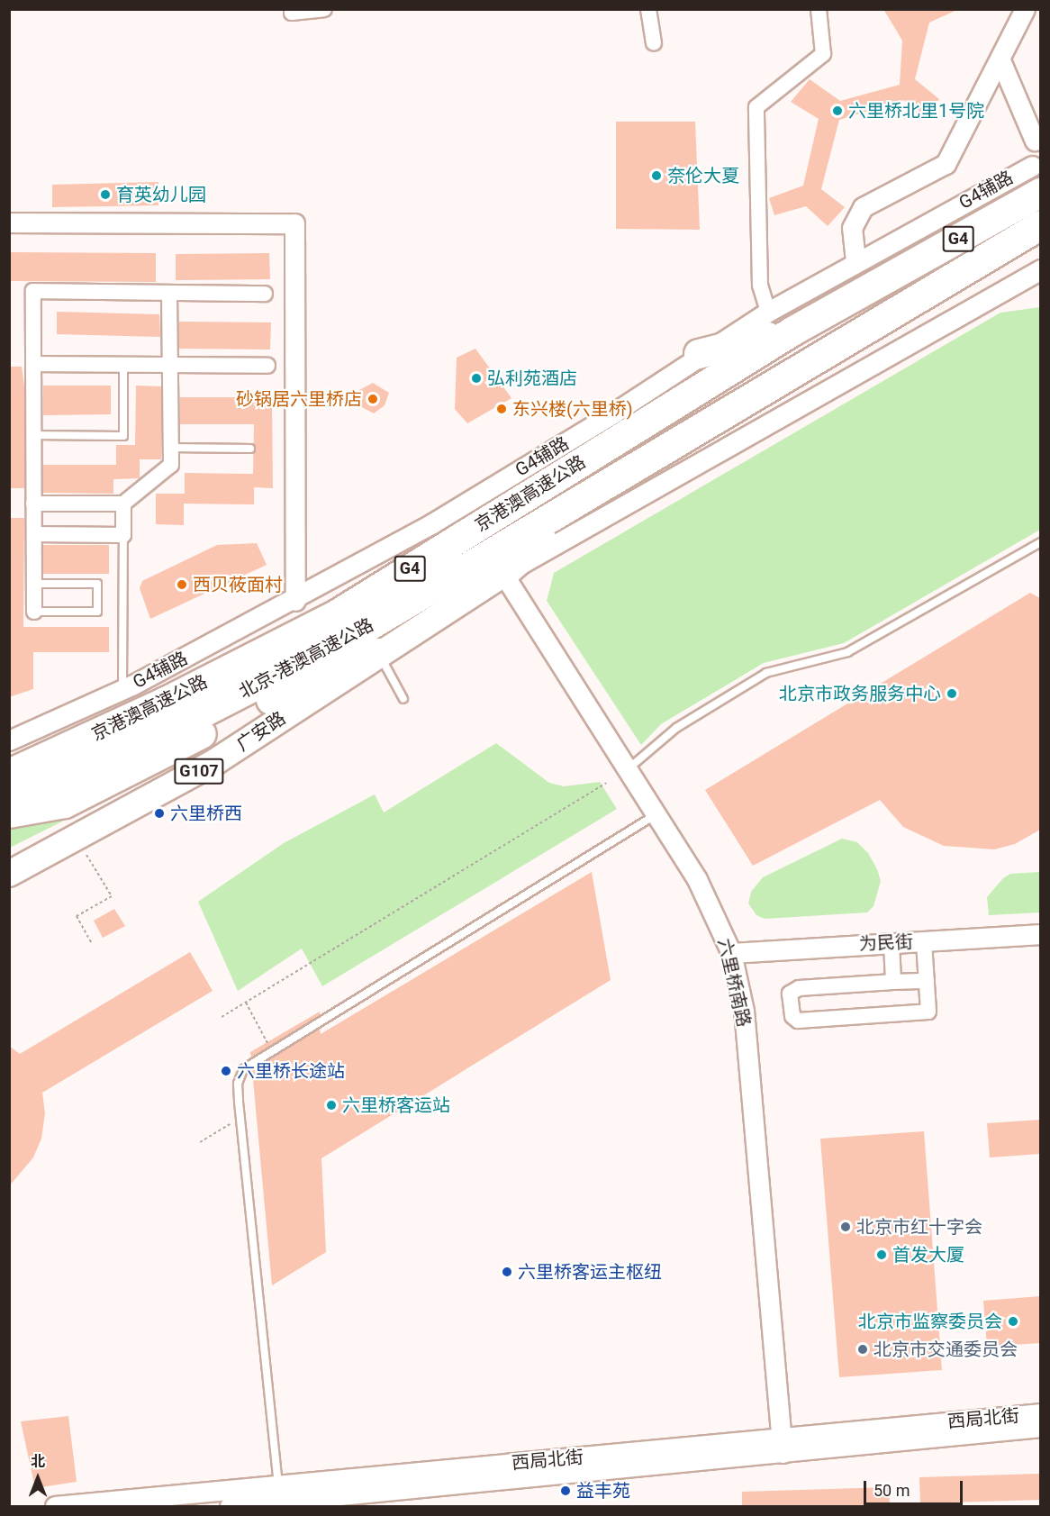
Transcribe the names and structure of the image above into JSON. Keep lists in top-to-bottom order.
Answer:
{
  "streets": {
    "highway": [
      "G4",
      "京港澳高速公路",
      "北京-港澳高速公路",
      "广安路",
      "G107"
    ],
    "street": [
      "G4辅路",
      "为民街",
      "六里桥南路",
      "西局北街"
    ]
  },
  "crossings": [
    ["G4辅路", "京港澳高速公路"],
    ["京港澳高速公路", "北京-港澳高速公路"],
    ["京港澳高速公路", "G107"],
    ["北京-港澳高速公路", "G107"],
    ["广安路", "G107"],
    ["广安路", "六里桥南路"],
    ["G107", "六里桥南路"],
    ["为民街", "六里桥南路"],
    ["六里桥南路", "西局北街"]
  ],
  "places": [
    "六里桥北里1号院",
    "奈伦大夏",
    "育英幼儿园",
    "弘利苑酒店",
    "砂锅居六里桥店",
    "东兴楼(六里桥)",
    "西贝莜面村",
    "北京市政务服务中心",
    "六里桥西",
    "六里桥长途站",
    "六里桥客运站",
    "北京市红十字会",
    "首发大厦",
    "六里桥客运主枢纽",
    "北京市监察委员会",
    "北京市交通委员会",
    "益丰苑"
  ],
  "scale_bar": "50 m",
  "north": "top"
}
